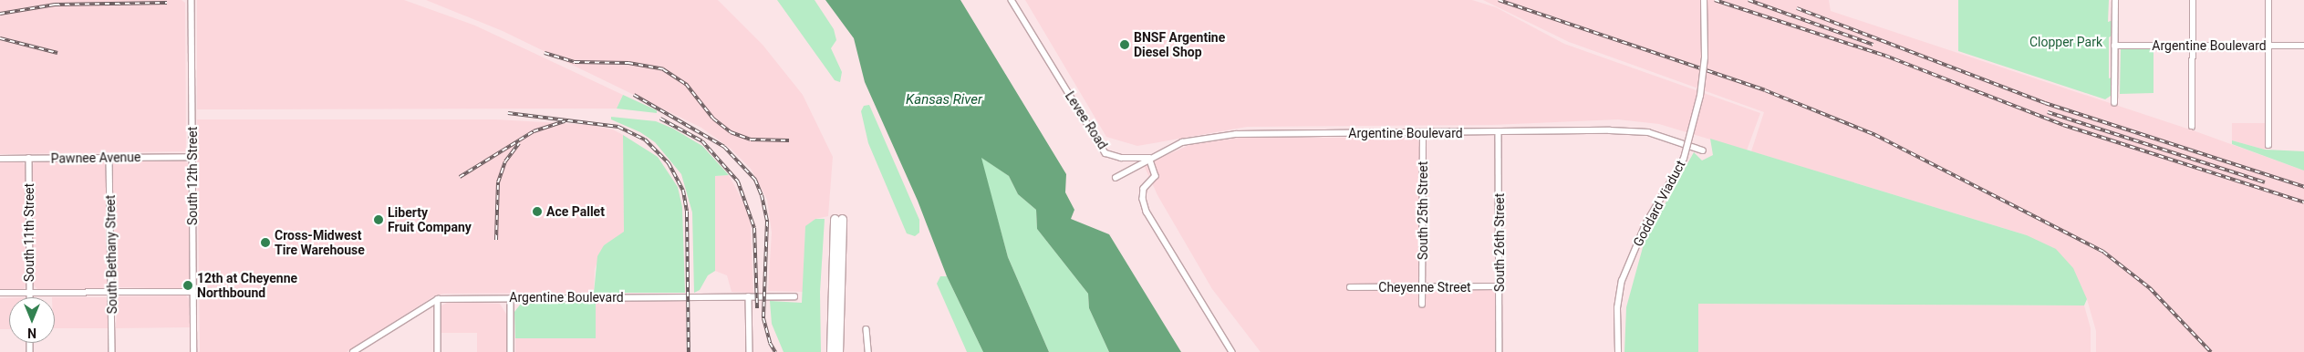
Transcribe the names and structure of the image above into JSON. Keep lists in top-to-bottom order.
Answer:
{
  "streets": {
    "street": [
      "Argentine Boulevard",
      "Levee Road",
      "Pawnee Avenue",
      "South 12th Street",
      "Goddard Viaduct",
      "South 25th Street",
      "South 11th Street",
      "South 26th Street",
      "South Bethany Street",
      "Cheyenne Street"
    ]
  },
  "crossings": [
    ["Argentine Boulevard", "Levee Road"],
    ["Argentine Boulevard", "South 25th Street"],
    ["Argentine Boulevard", "South 26th Street"],
    ["Pawnee Avenue", "South 12th Street"],
    ["Pawnee Avenue", "South 11th Street"],
    ["Pawnee Avenue", "South Bethany Street"],
    ["South 25th Street", "Cheyenne Street"],
    ["South 26th Street", "Cheyenne Street"]
  ],
  "water": ["Kansas River"],
  "parks": ["Clopper Park"],
  "places": [
    "BNSF Argentine Diesel Shop",
    "Ace Pallet",
    "Liberty Fruit Company",
    "Cross-Midwest Tire Warehouse",
    "12th at Cheyenne Northbound"
  ],
  "north": "bottom"
}
